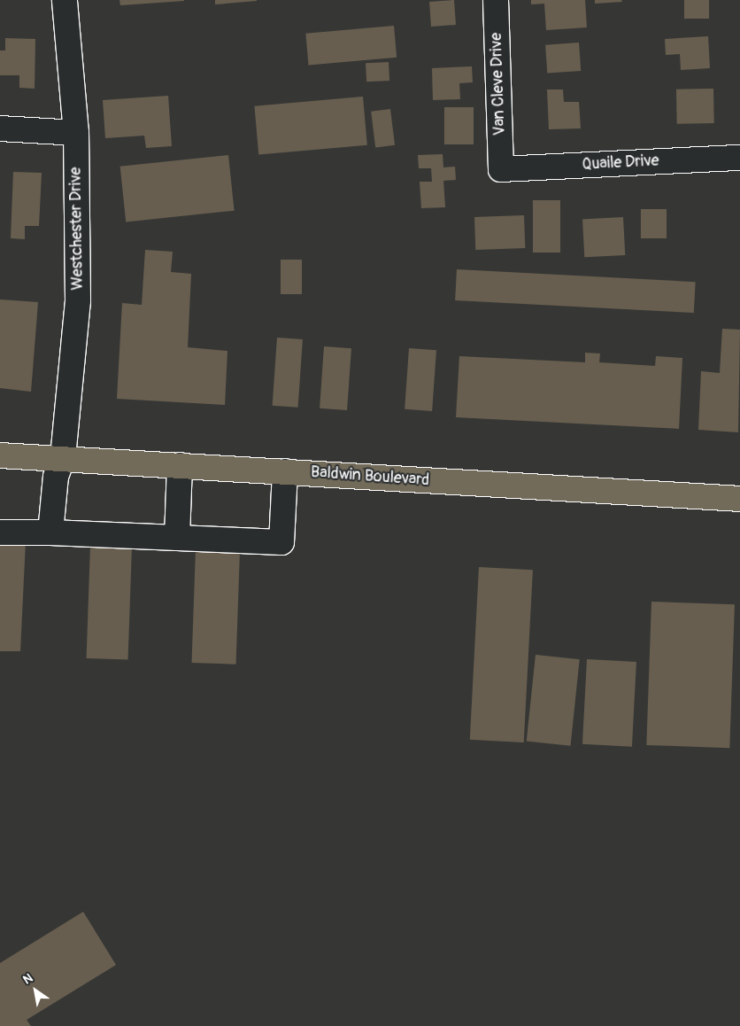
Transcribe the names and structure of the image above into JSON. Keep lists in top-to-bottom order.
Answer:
{
  "streets": {
    "main road": ["Baldwin Boulevard"],
    "street": ["Van Cleve Drive", "Quaile Drive", "Westchester Drive"]
  },
  "crossings": [
    ["Van Cleve Drive", "Quaile Drive"],
    ["Westchester Drive", "Baldwin Boulevard"]
  ],
  "north": "top left"
}
